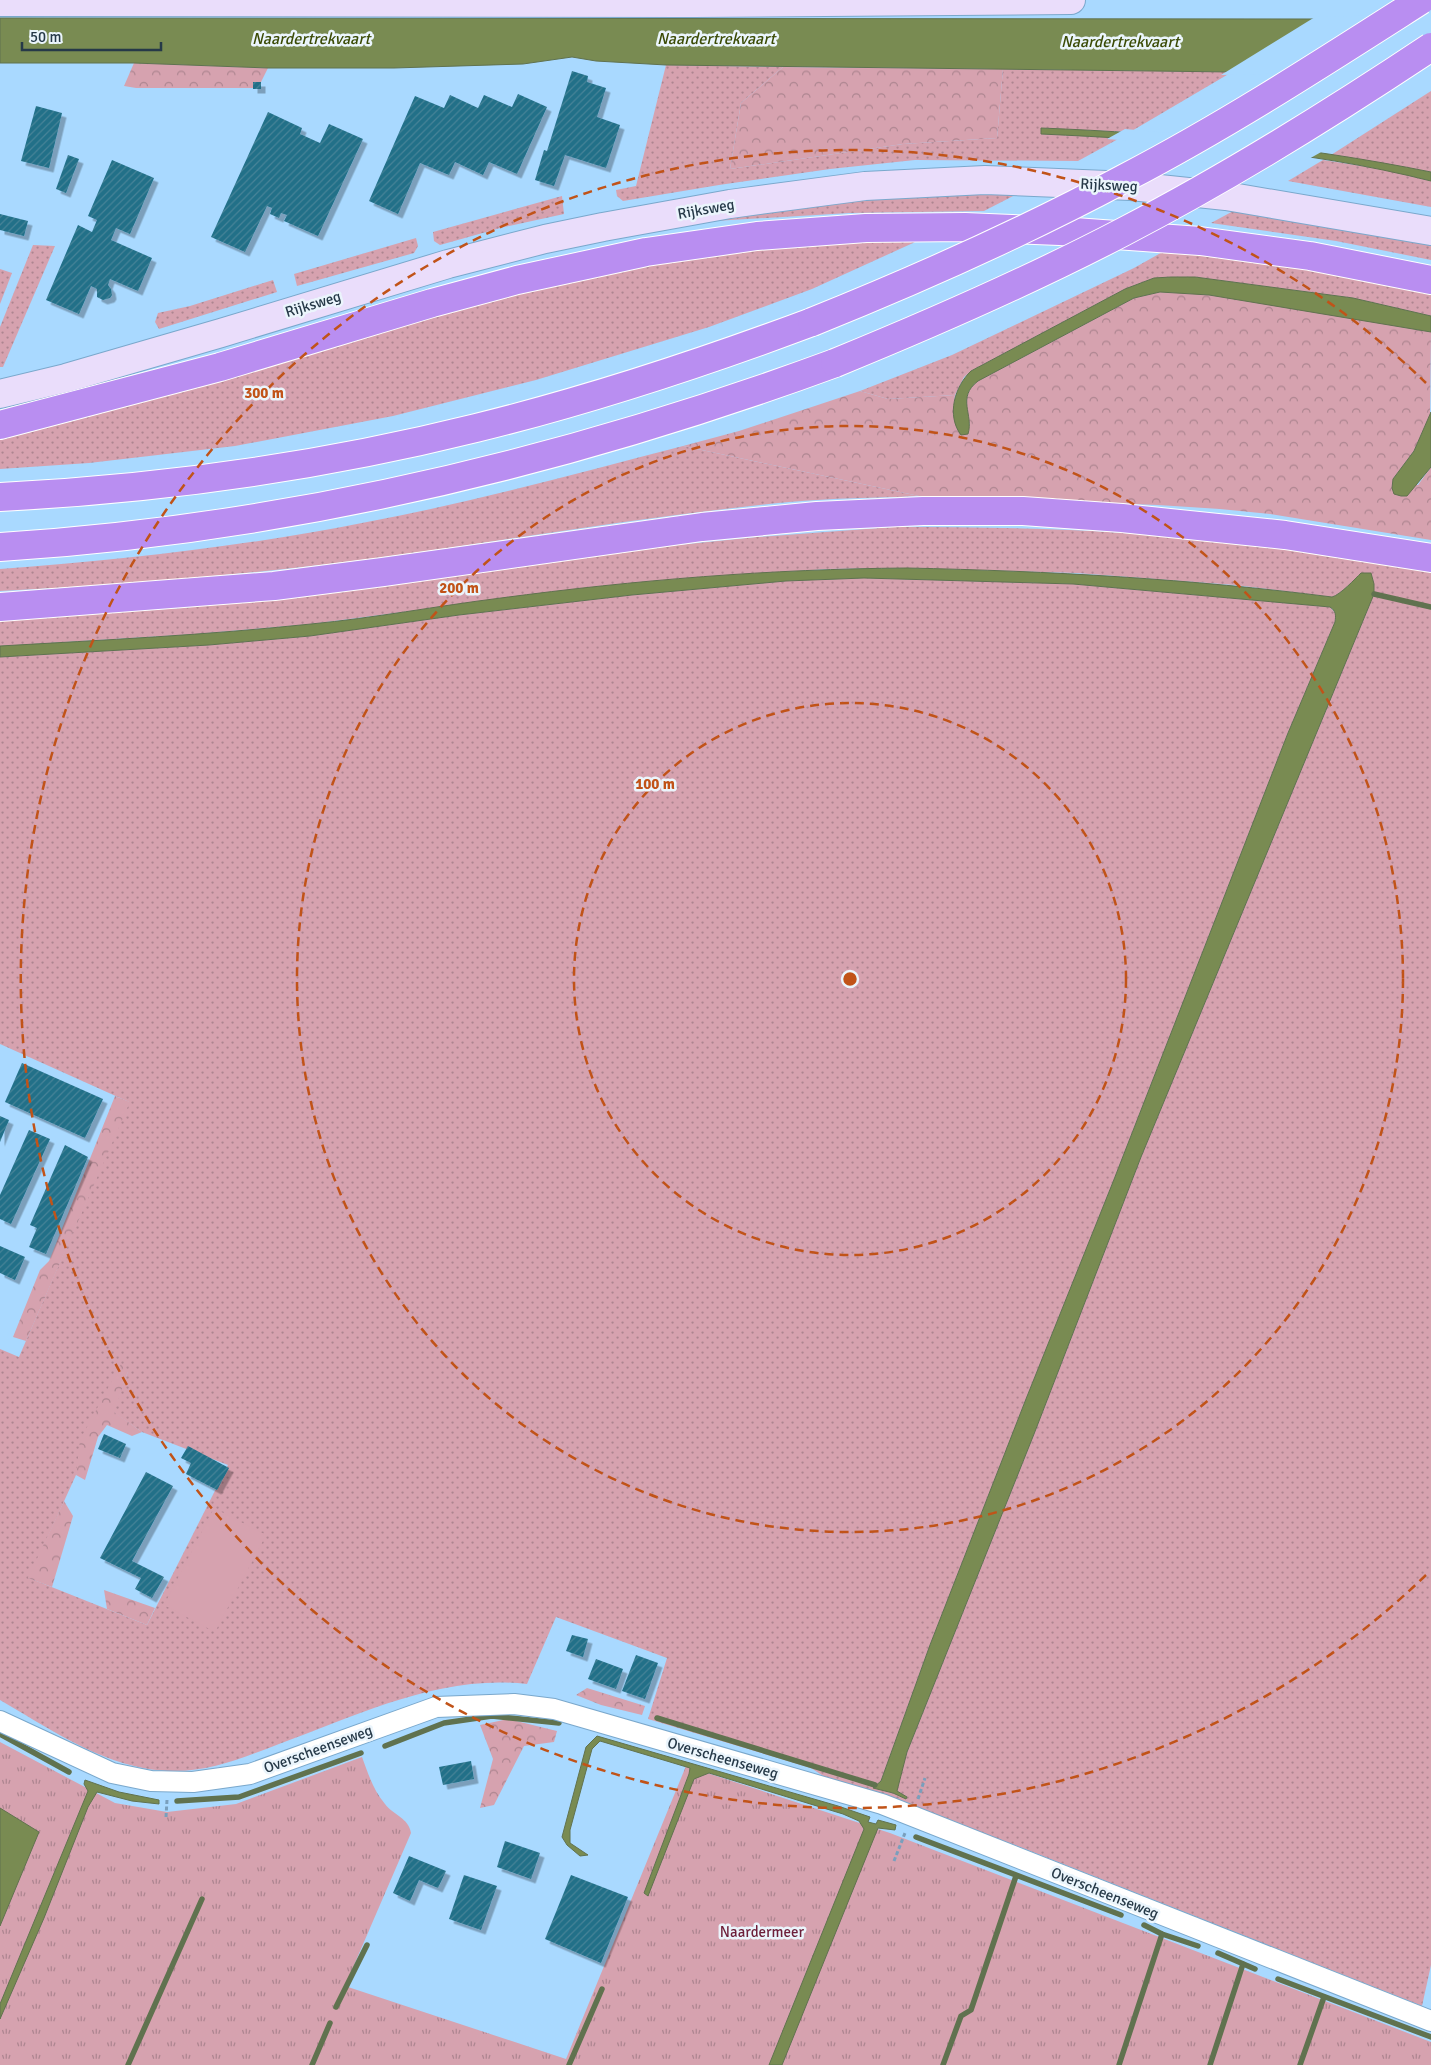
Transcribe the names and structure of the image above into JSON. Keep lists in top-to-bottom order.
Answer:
{
  "streets": {
    "main road": ["Rijksweg"],
    "street": ["Overscheenseweg"]
  },
  "water": ["Naardertrekvaart"],
  "parks": ["Naardermeer"],
  "scale_bar": "50 m",
  "rings": ["300 m", "200 m", "100 m"]
}
